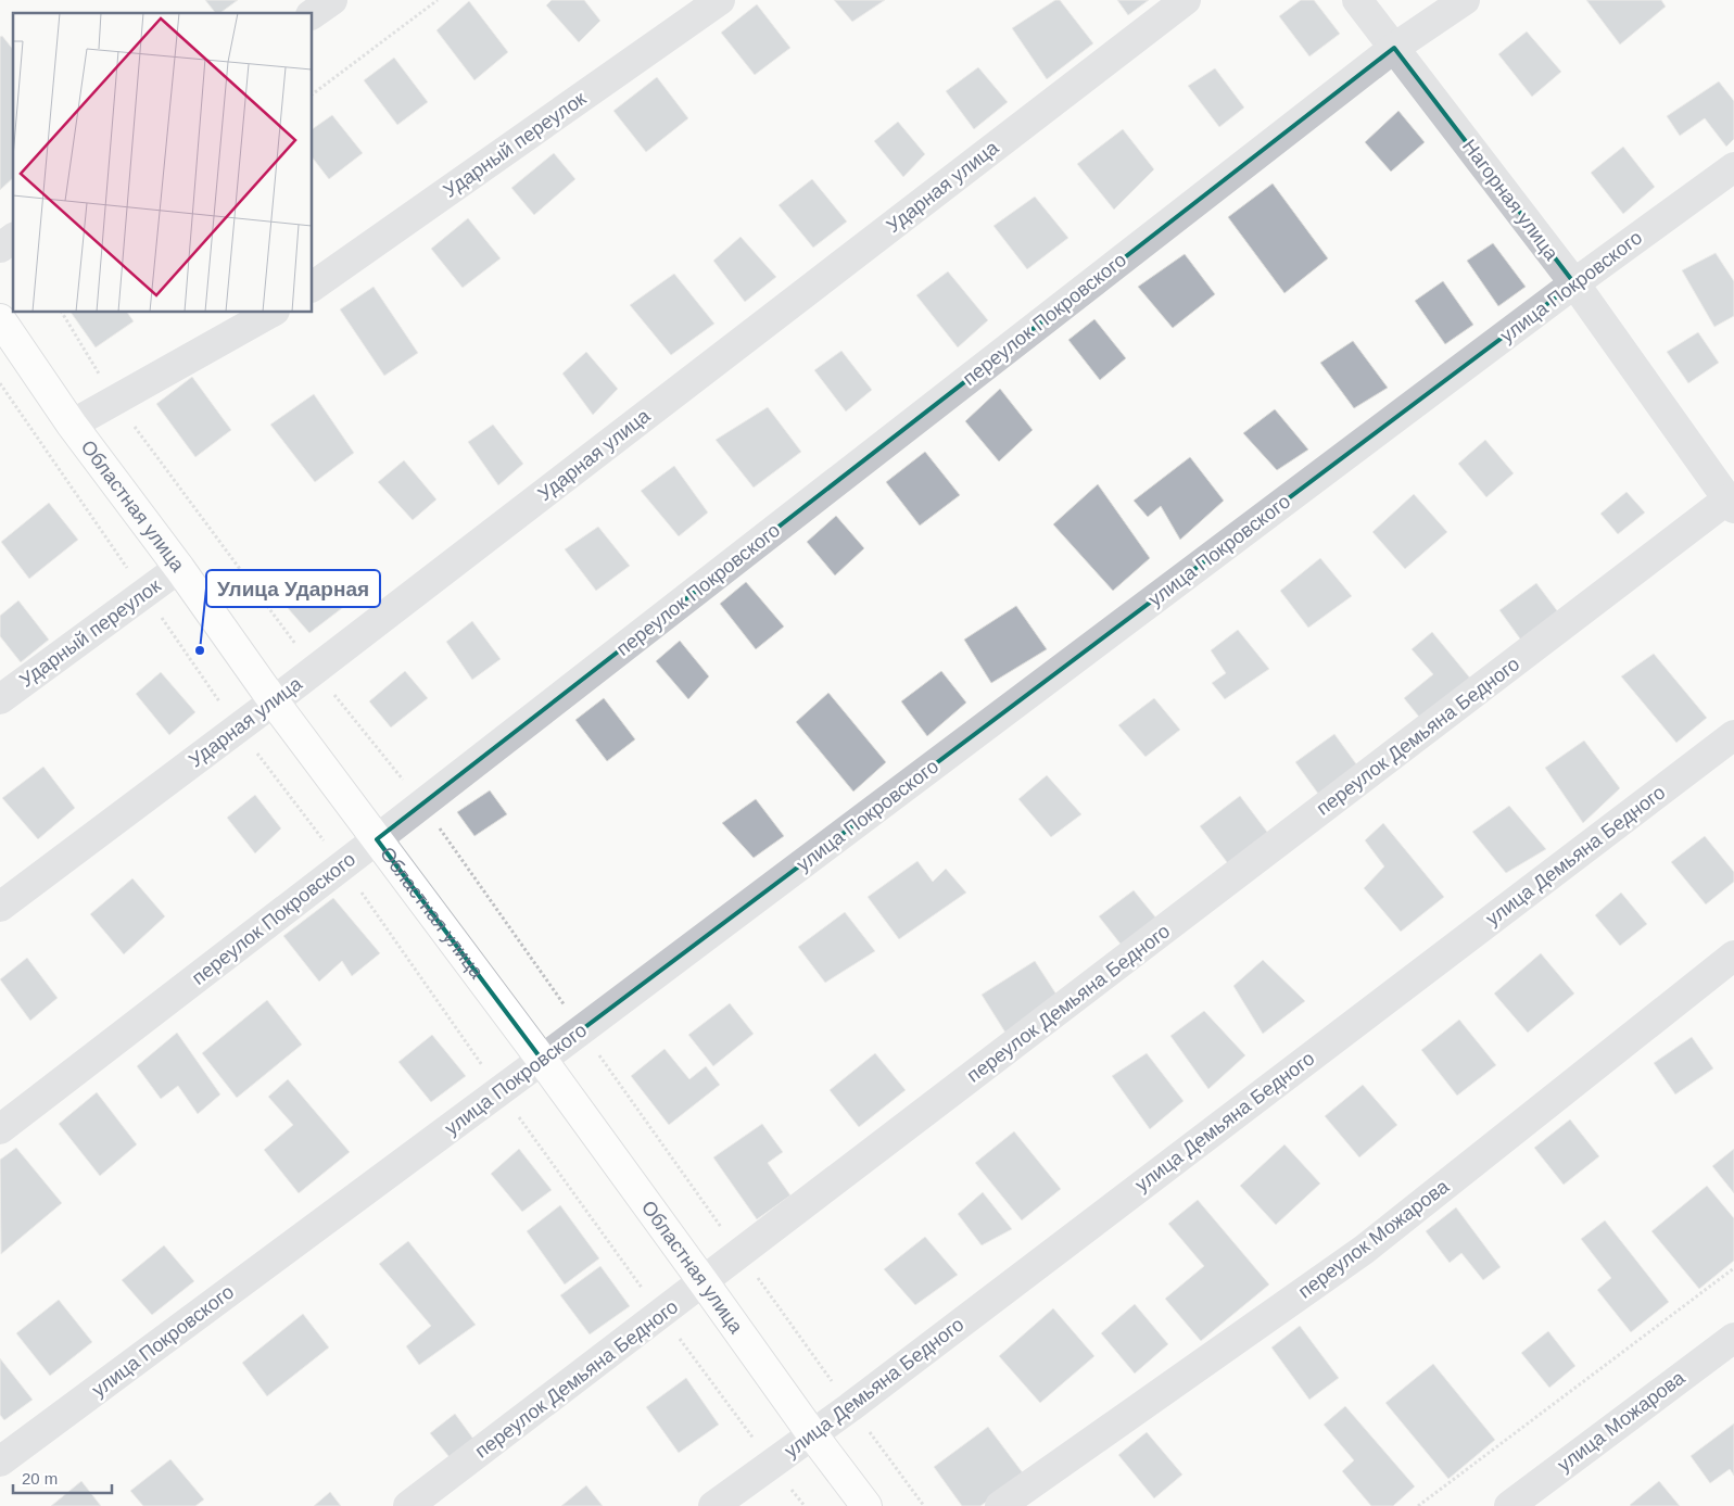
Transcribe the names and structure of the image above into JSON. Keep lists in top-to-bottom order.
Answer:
{
  "streets": {
    "main road": ["Областная улица"],
    "street": [
      "Ударный переулок",
      "Ударная улица",
      "Нагорная улица",
      "улица Покровского",
      "переулок Покровского",
      "переулок Демьяна Бедного",
      "улица Демьяна Бедного",
      "переулок Можарова",
      "улица Можарова"
    ]
  },
  "crossings": [
    ["Ударный переулок", "Областная улица"],
    ["Ударная улица", "Областная улица"],
    ["Нагорная улица", "улица Покровского"],
    ["Нагорная улица", "переулок Покровского"],
    ["Нагорная улица", "переулок Демьяна Бедного"],
    ["улица Покровского", "Областная улица"],
    ["переулок Покровского", "Областная улица"],
    ["Областная улица", "переулок Демьяна Бедного"],
    ["Областная улица", "улица Демьяна Бедного"]
  ],
  "places": ["Улица Ударная"],
  "scale_bar": "20 m"
}
